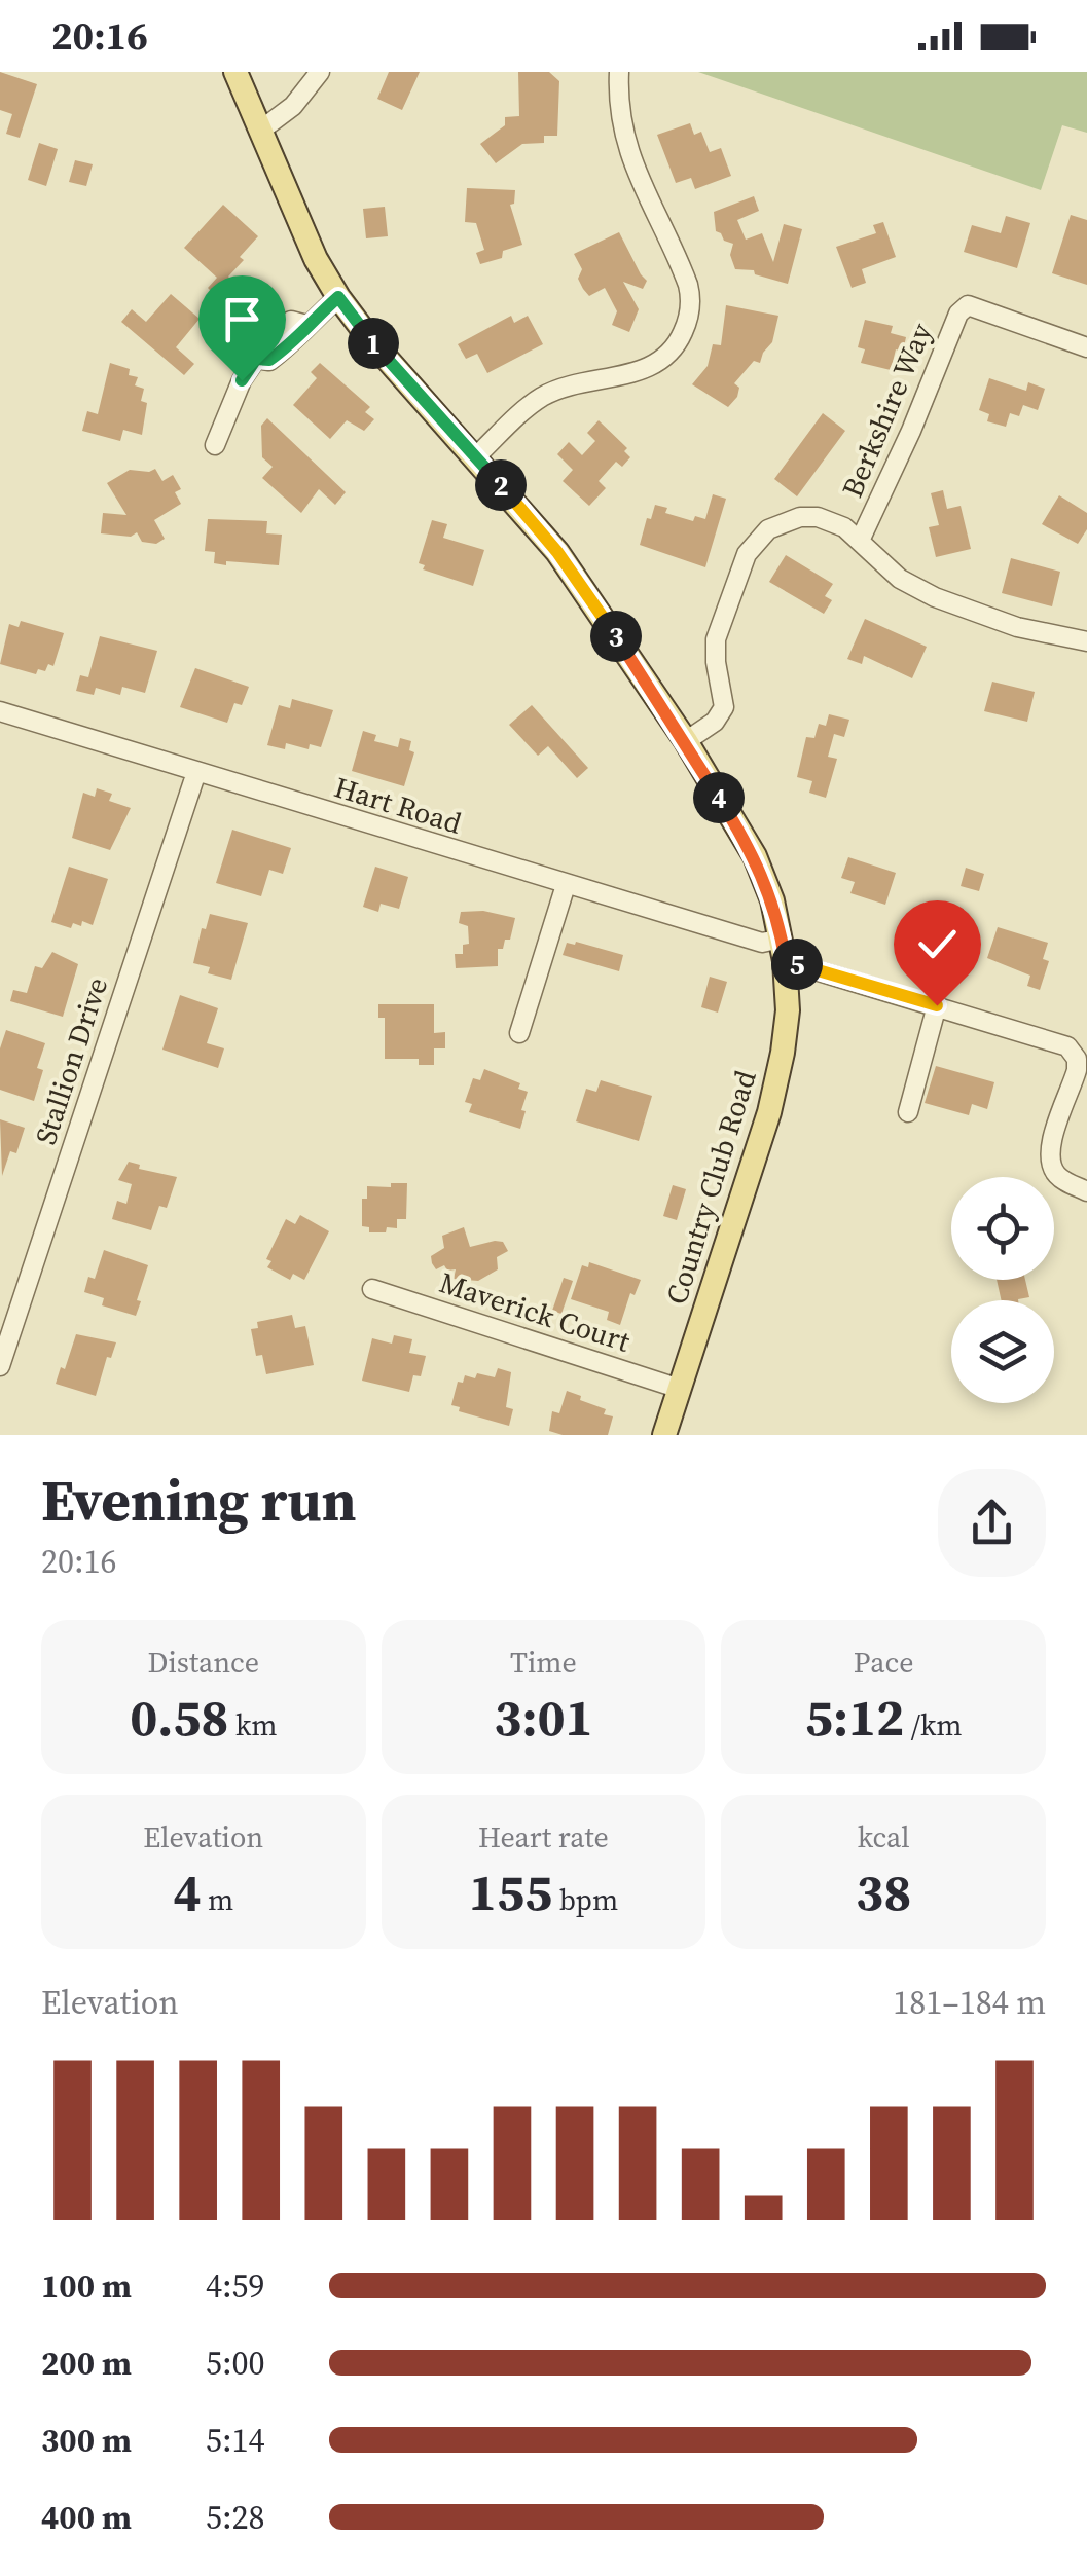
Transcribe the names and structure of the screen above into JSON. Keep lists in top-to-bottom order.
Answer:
{
  "streets": {
    "main road": ["Country Club Road"],
    "street": [
      "Berkshire Way",
      "Hart Road",
      "Stallion Drive",
      "Maverick Court"
    ]
  },
  "crossings": [
    ["Hart Road", "Stallion Drive"],
    ["Hart Road", "Country Club Road"],
    ["Country Club Road", "Maverick Court"]
  ],
  "page": {
    "status": "20:16",
    "pins": [
      "1",
      "2",
      "3",
      "4",
      "5"
    ],
    "heading": ["Evening run", "20:16"],
    "stats": [
      ["Distance", "0.58 km"],
      ["Time", "3:01"],
      ["Pace", "5:12 /km"],
      ["Elevation", "4 m"],
      ["Heart rate", "155 bpm"],
      ["kcal", "38"]
    ],
    "chart": ["Elevation", "181–184 m"],
    "list": [
      {
        "name": "100 m",
        "note": "4:59"
      },
      {
        "name": "200 m",
        "note": "5:00"
      },
      {
        "name": "300 m",
        "note": "5:14"
      },
      {
        "name": "400 m",
        "note": "5:28"
      }
    ]
  }
}
